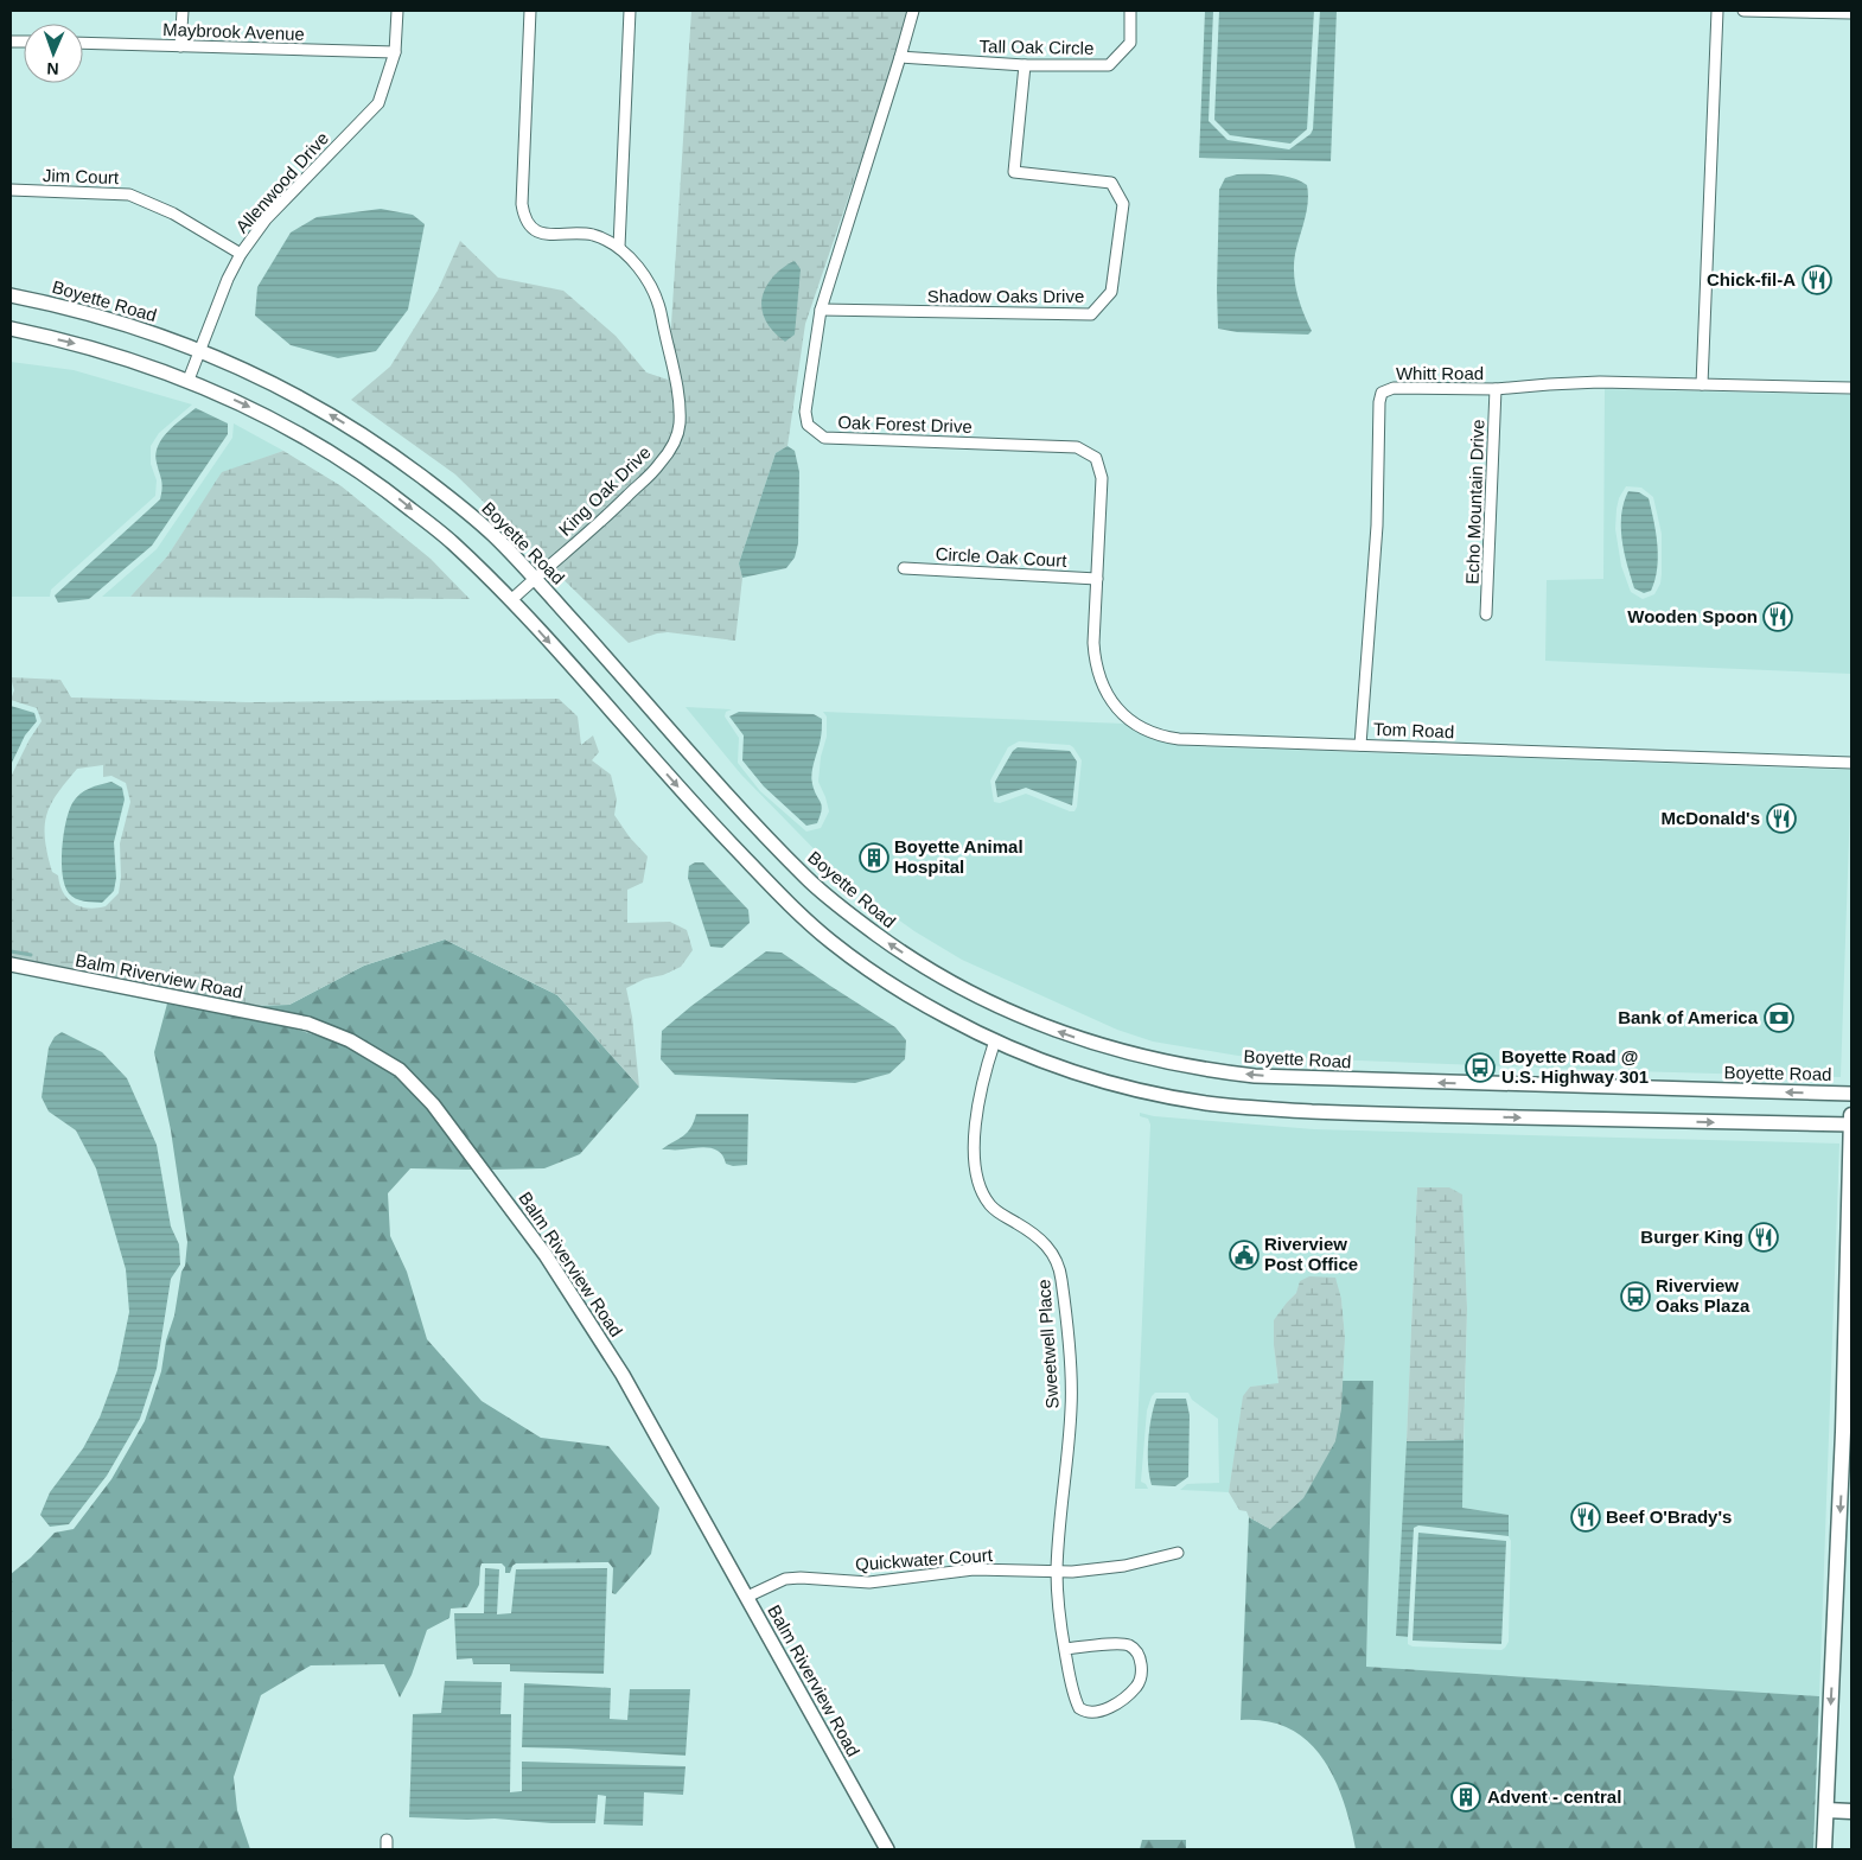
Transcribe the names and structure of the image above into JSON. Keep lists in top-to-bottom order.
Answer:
{
  "streets": {
    "main road": ["Boyette Road", "Balm Riverview Road"],
    "street": [
      "Maybrook Avenue",
      "Tall Oak Circle",
      "Jim Court",
      "Allenwood Drive",
      "Shadow Oaks Drive",
      "Whitt Road",
      "Oak Forest Drive",
      "King Oak Drive",
      "Echo Mountain Drive",
      "Circle Oak Court",
      "Tom Road",
      "Sweetwell Place",
      "Quickwater Court"
    ]
  },
  "crossings": [
    ["Maybrook Avenue", "Allenwood Drive"],
    ["Tall Oak Circle", "Shadow Oaks Drive"],
    ["Tall Oak Circle", "Oak Forest Drive"],
    ["Jim Court", "Allenwood Drive"],
    ["Allenwood Drive", "Boyette Road"],
    ["Shadow Oaks Drive", "Oak Forest Drive"],
    ["Boyette Road", "King Oak Drive"],
    ["Whitt Road", "Echo Mountain Drive"],
    ["Whitt Road", "Tom Road"],
    ["Oak Forest Drive", "Circle Oak Court"],
    ["Oak Forest Drive", "Tom Road"],
    ["Circle Oak Court", "Tom Road"],
    ["Balm Riverview Road", "Quickwater Court"],
    ["Sweetwell Place", "Quickwater Court"]
  ],
  "places": {
    "restaurant": [
      "Chick-fil-A",
      "Wooden Spoon",
      "McDonald's",
      "Burger King",
      "Beef O'Brady's"
    ],
    "building": ["Boyette Animal Hospital", "Advent - central"],
    "bank": ["Bank of America"],
    "bus stop": ["Boyette Road @ U.S. Highway 301", "Riverview Oaks Plaza"],
    "public building": ["Riverview Post Office"]
  },
  "north": "bottom"
}
